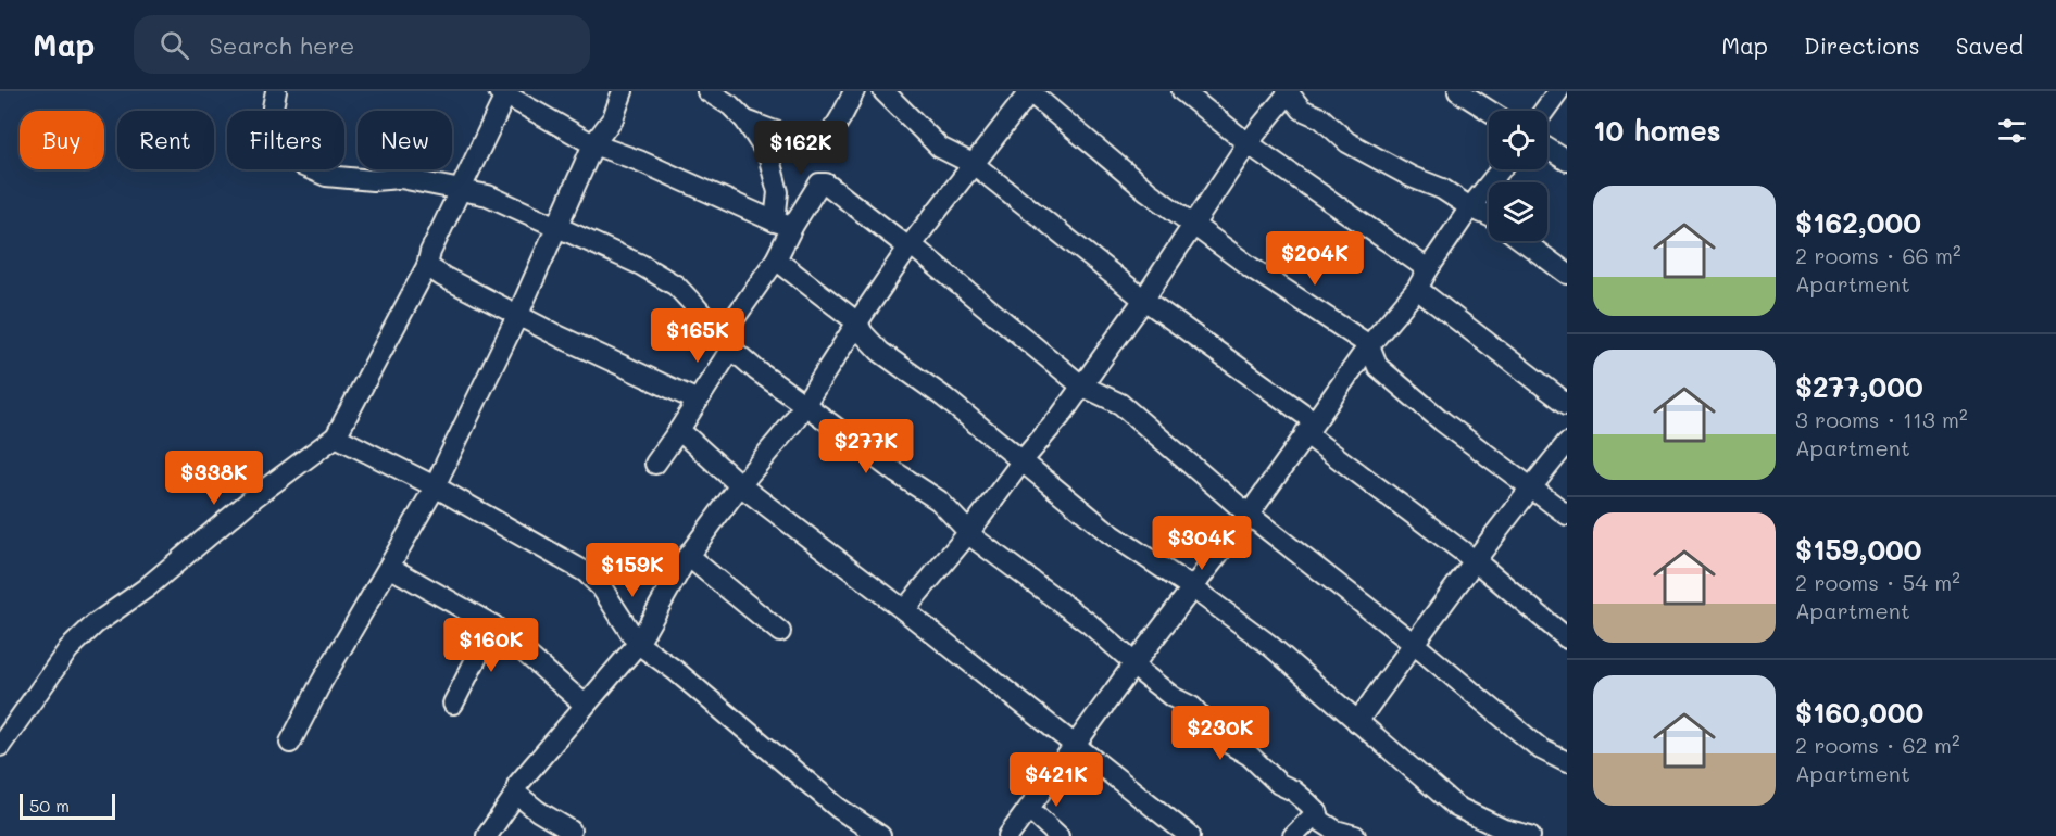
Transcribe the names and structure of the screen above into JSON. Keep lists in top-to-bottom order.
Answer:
{
  "scale_bar": "50 m",
  "page": {
    "header": "Map",
    "search": "Search here",
    "nav": ["Map", "Directions", "Saved"],
    "heading": "10 homes",
    "chip": [
      "Buy",
      "Rent",
      "Filters",
      "New"
    ],
    "price": [
      "$162K",
      "$204K",
      "$165K",
      "$277K",
      "$338K",
      "$304K",
      "$159K",
      "$160K",
      "$230K",
      "$421K"
    ],
    "list": [
      {
        "name": "$162,000",
        "note": "2 rooms · 66 m² · Apartment"
      },
      {
        "name": "$277,000",
        "note": "3 rooms · 113 m² · Apartment"
      },
      {
        "name": "$159,000",
        "note": "2 rooms · 54 m² · Apartment"
      },
      {
        "name": "$160,000",
        "note": "2 rooms · 62 m² · Apartment"
      }
    ],
    "scale": "50 m"
  }
}
